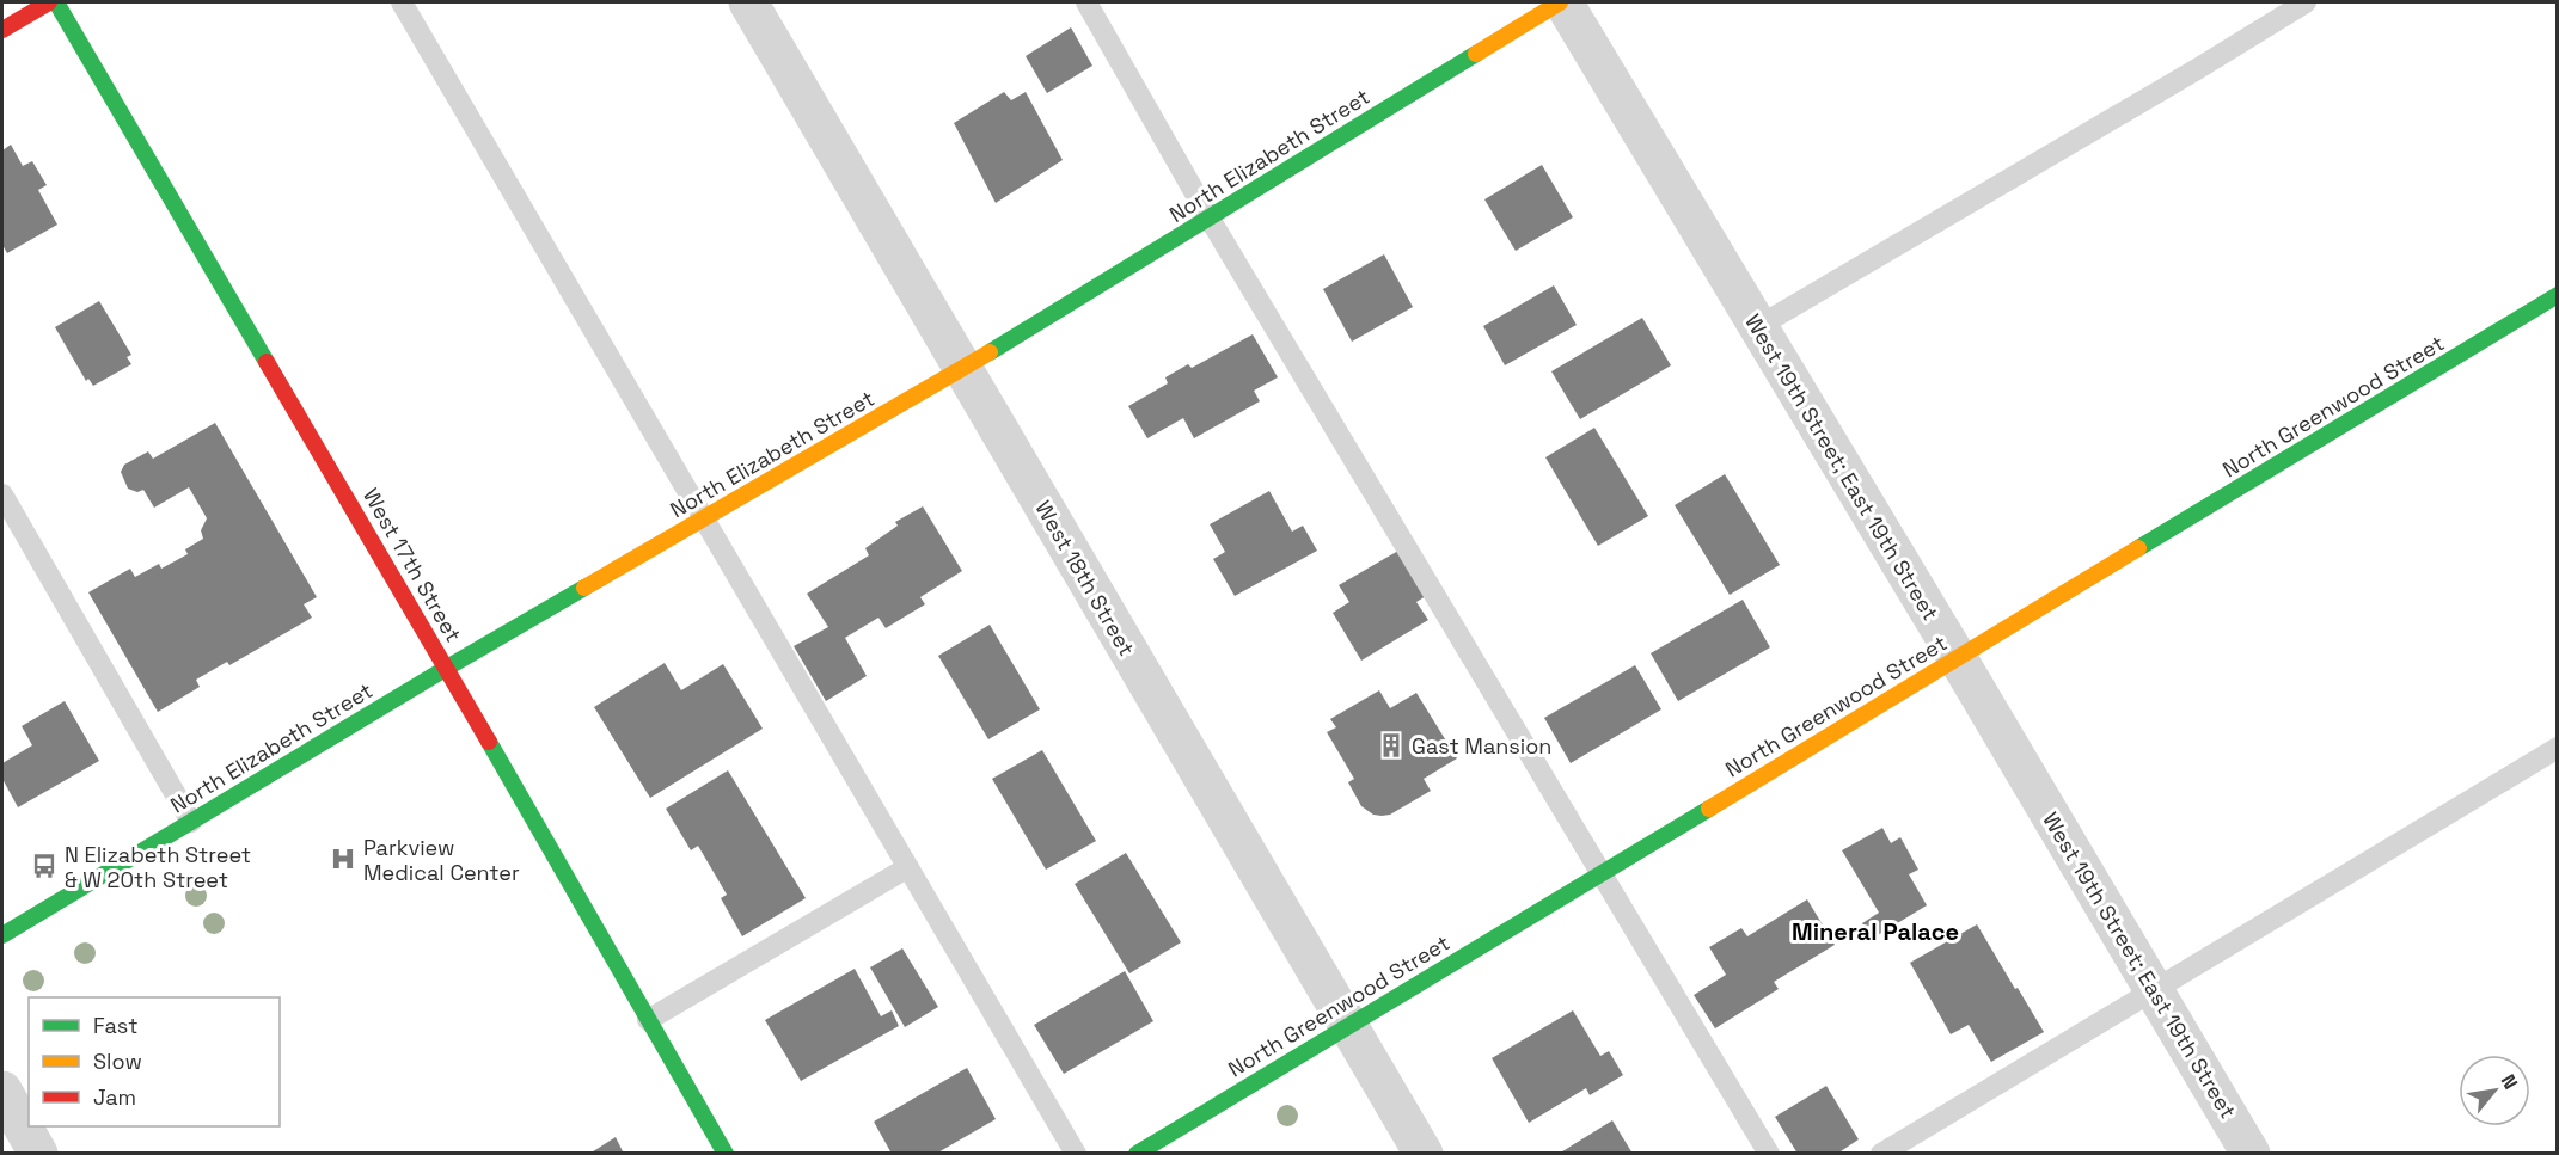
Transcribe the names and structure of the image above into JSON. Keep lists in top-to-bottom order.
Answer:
{
  "streets": {
    "main road": ["North Elizabeth Street", "North Greenwood Street", "West 17th Street"],
    "street": ["West 19th Street; East 19th Street", "West 18th Street"]
  },
  "crossings": [
    ["North Elizabeth Street", "West 19th Street; East 19th Street"],
    ["North Elizabeth Street", "West 17th Street"],
    ["North Elizabeth Street", "West 18th Street"],
    ["North Greenwood Street", "West 19th Street; East 19th Street"],
    ["North Greenwood Street", "West 18th Street"]
  ],
  "districts": ["Mineral Palace"],
  "places": {
    "building": ["Gast Mansion"],
    "hospital": ["Parkview Medical Center"],
    "bus stop": ["N Elizabeth Street & W 20th Street"]
  },
  "legend": ["Fast", "Slow", "Jam"],
  "north": "top right"
}
